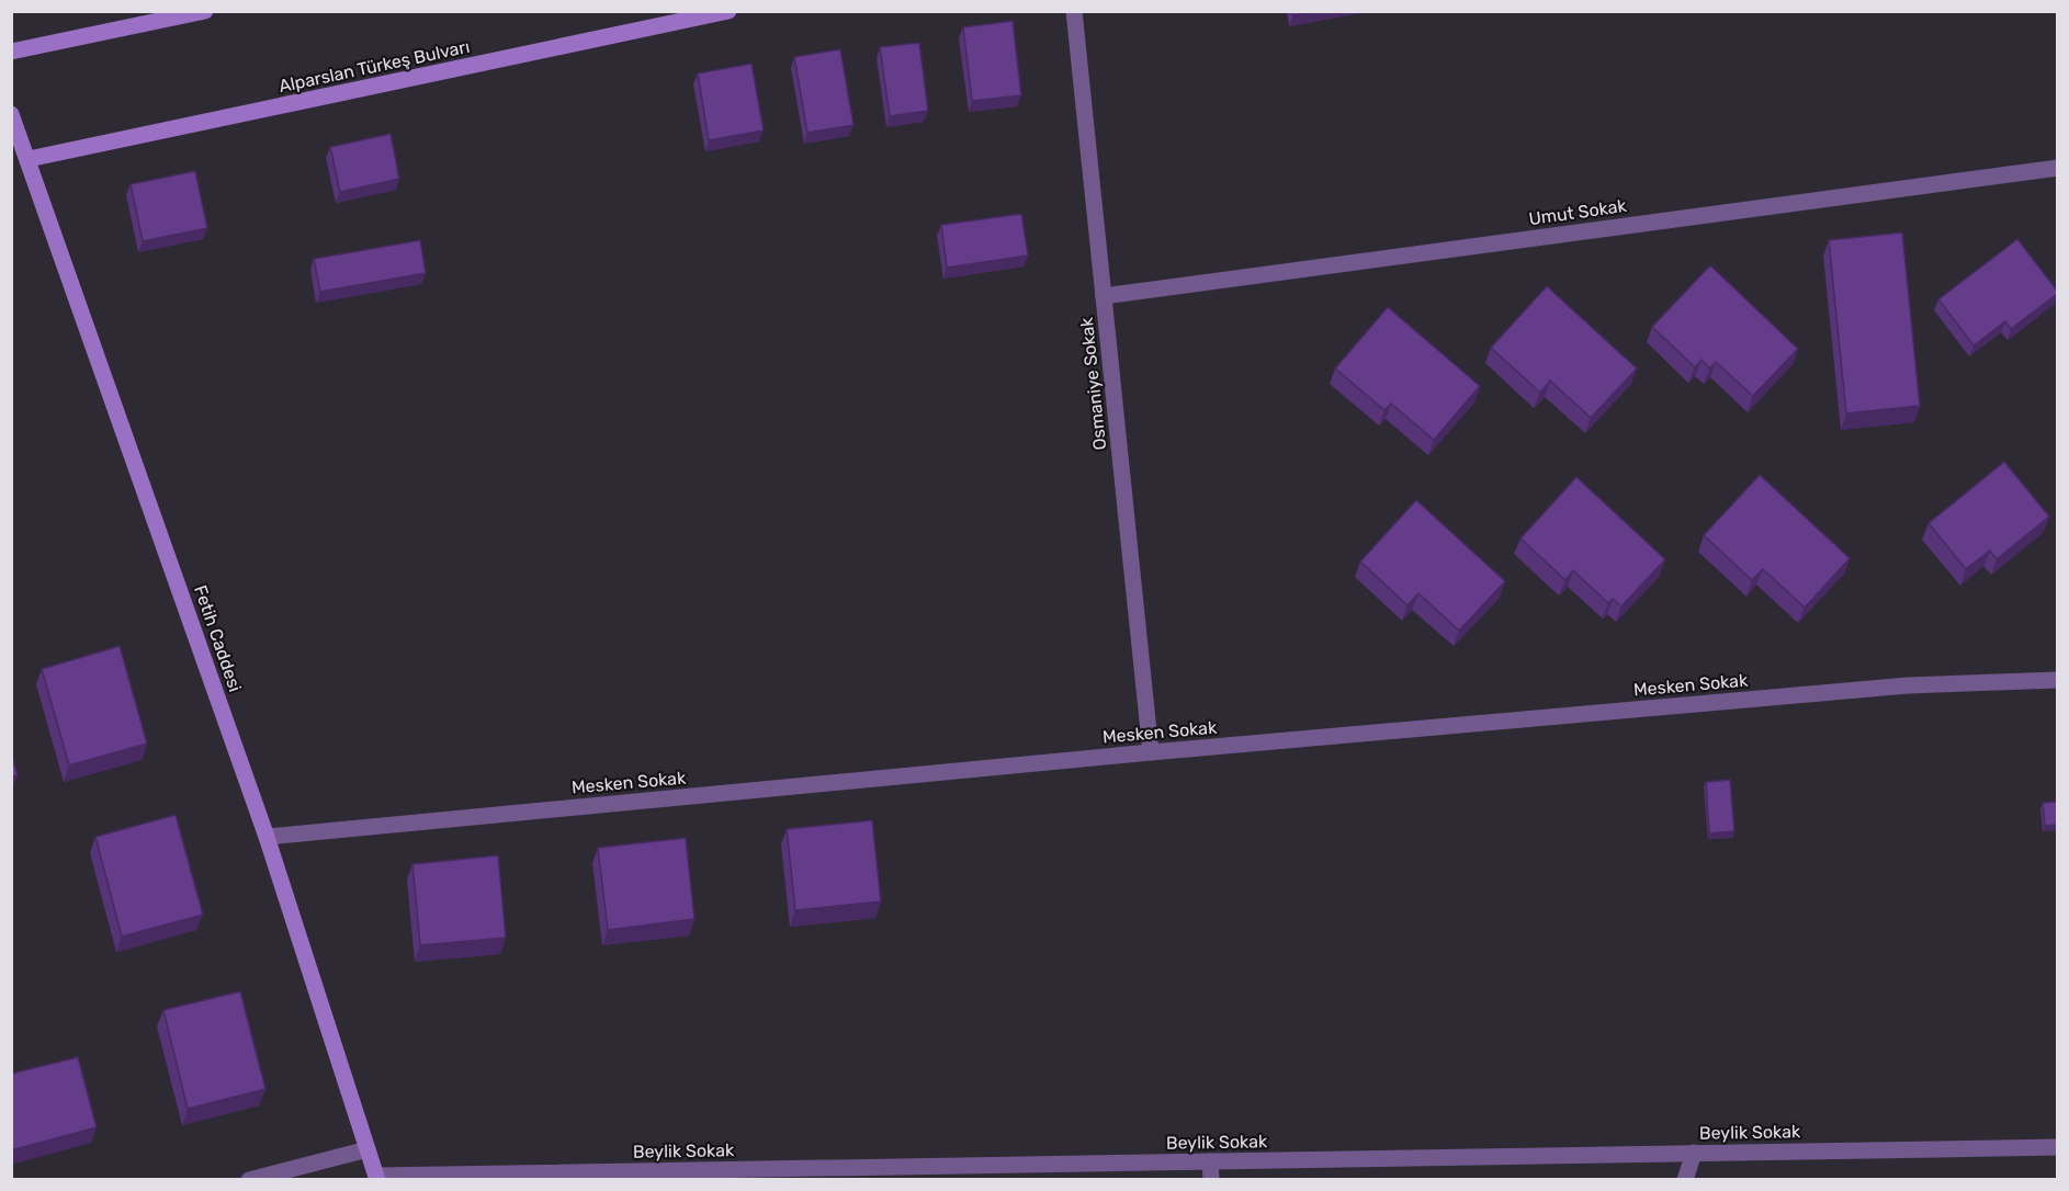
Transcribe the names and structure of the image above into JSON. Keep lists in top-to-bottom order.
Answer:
{
  "streets": {
    "street": [
      "Alparslan Türkeş Bulvarı",
      "Umut Sokak",
      "Osmaniye Sokak",
      "Fetih Caddesi",
      "Mesken Sokak",
      "Beylik Sokak"
    ]
  },
  "crossings": [
    ["Alparslan Türkeş Bulvarı", "Fetih Caddesi"],
    ["Umut Sokak", "Osmaniye Sokak"],
    ["Osmaniye Sokak", "Mesken Sokak"],
    ["Fetih Caddesi", "Mesken Sokak"],
    ["Fetih Caddesi", "Beylik Sokak"]
  ]
}
